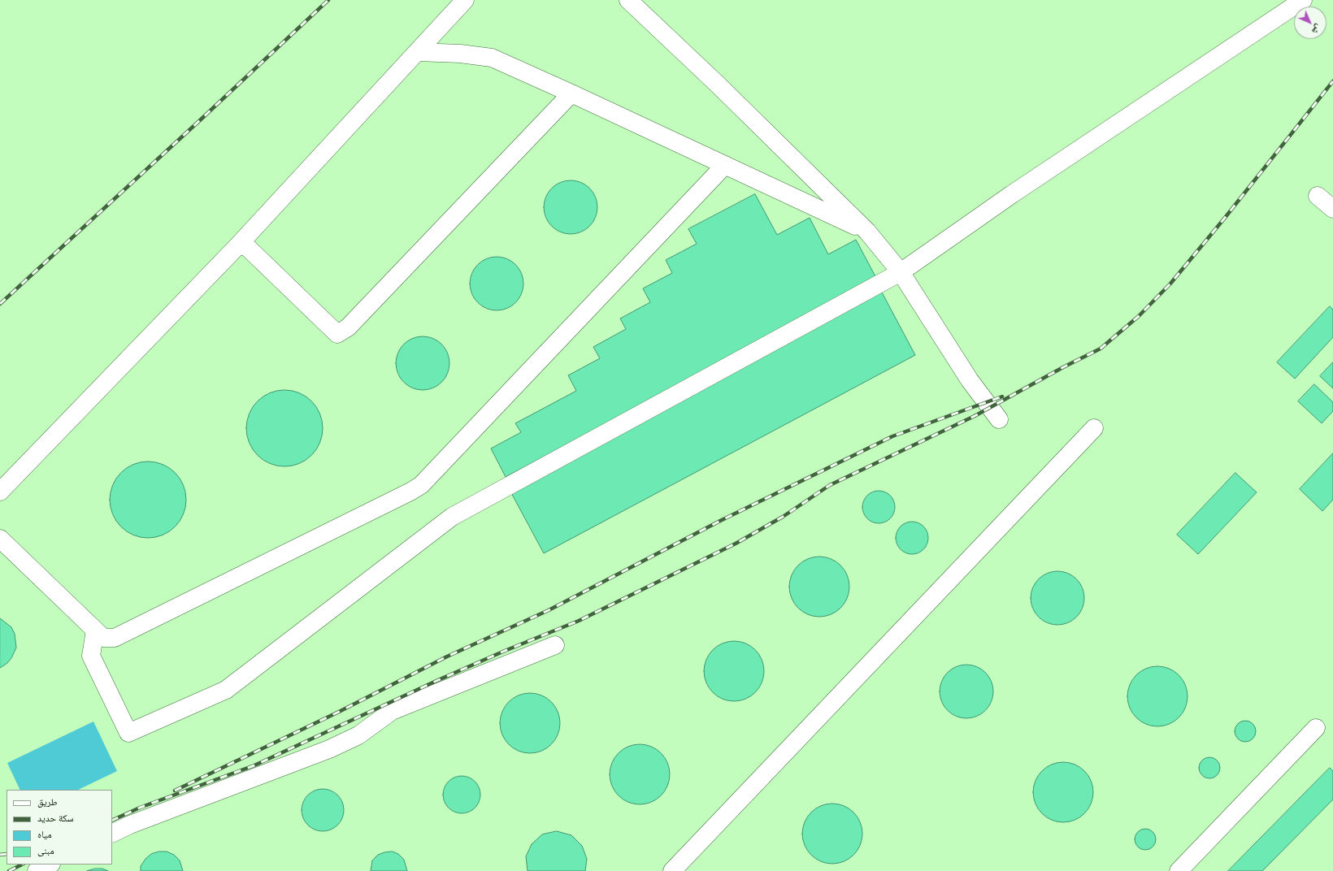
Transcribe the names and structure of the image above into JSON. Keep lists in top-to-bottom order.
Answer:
{
  "legend": [
    "طريق",
    "سكة حديد",
    "مياه",
    "مبنى"
  ],
  "north": "bottom right"
}
